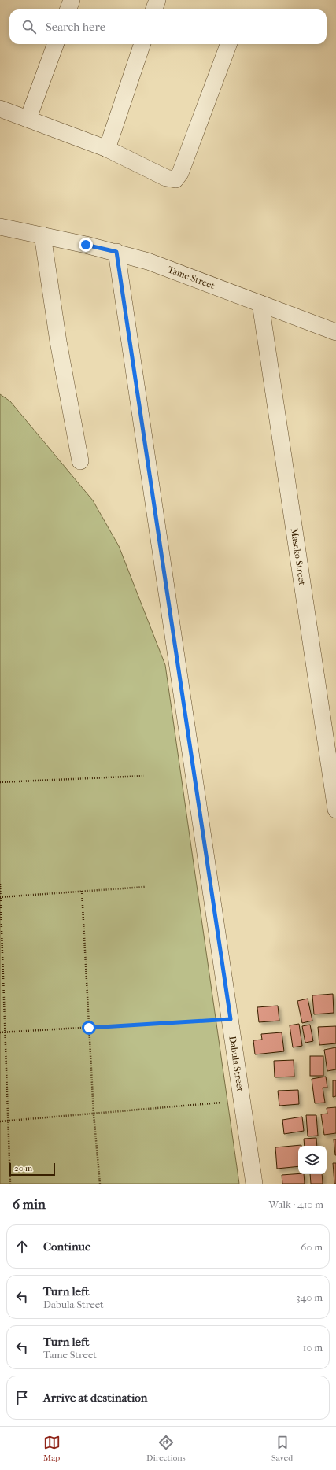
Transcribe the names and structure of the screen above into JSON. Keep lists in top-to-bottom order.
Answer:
{
  "streets": {
    "street": ["Tame Street", "Maseko Street", "Dabula Street"]
  },
  "crossings": [
    ["Tame Street", "Maseko Street"],
    ["Tame Street", "Dabula Street"]
  ],
  "scale_bar": "20 m",
  "page": {
    "search": "Search here",
    "scale": "20 m",
    "heading": ["6 min", "Walk · 410 m"],
    "list": [
      ["Continue", "60 m"],
      ["Turn left", "Dabula Street", "340 m"],
      ["Turn left", "Tame Street", "10 m"],
      "Arrive at destination"
    ],
    "nav": ["Map", "Directions", "Saved"]
  }
}
